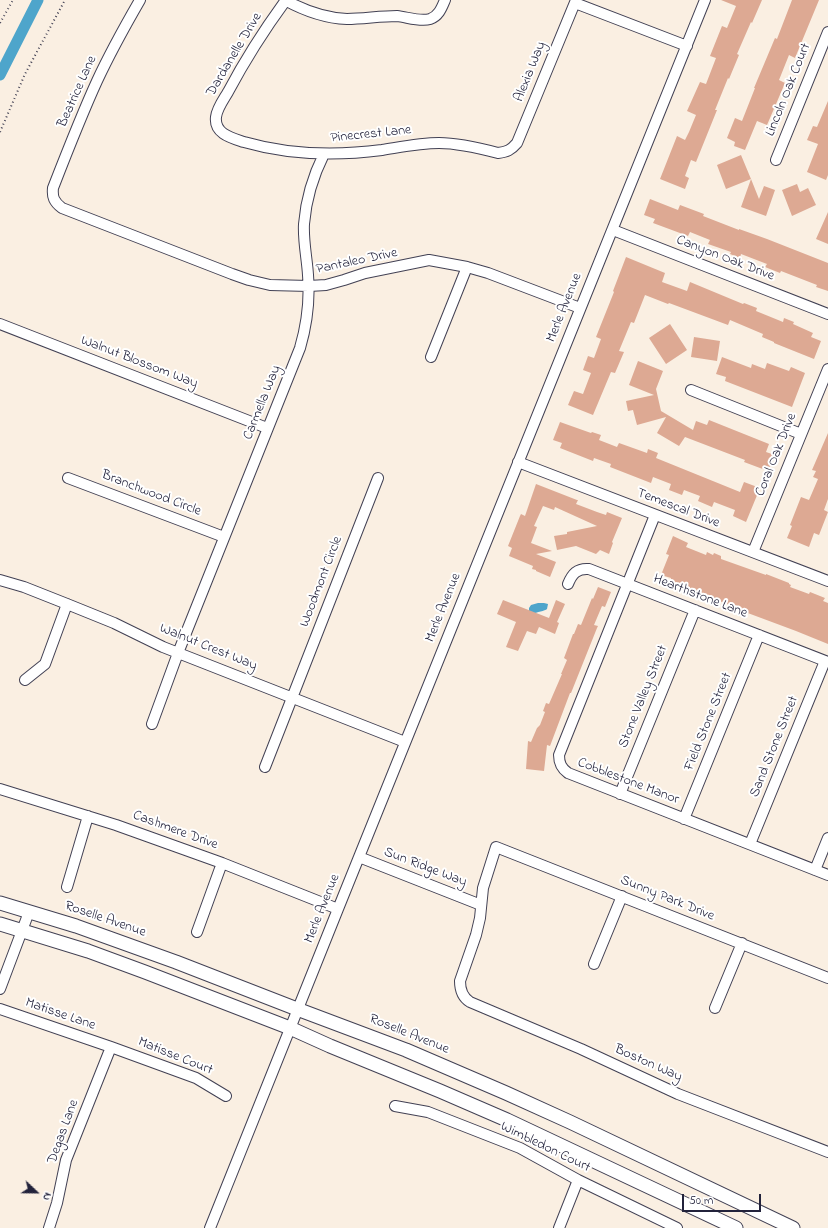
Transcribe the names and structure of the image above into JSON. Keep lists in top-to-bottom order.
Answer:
{
  "streets": {
    "main road": ["Roselle Avenue"],
    "street": [
      "Dardanelle Drive",
      "Alexia Way",
      "Lincoln Oak Court",
      "Beatrice Lane",
      "Pinecrest Lane",
      "Canyon Oak Drive",
      "Pantaleo Drive",
      "Merle Avenue",
      "Walnut Blossom Way",
      "Carmella Way",
      "Coral Oak Drive",
      "Branchwood Circle",
      "Temescal Drive",
      "Woodmont Circle",
      "Hearthstone Lane",
      "Walnut Crest Way",
      "Stone Valley Street",
      "Field Stone Street",
      "Sand Stone Street",
      "Cobblestone Manor",
      "Cashmere Drive",
      "Sun Ridge Way",
      "Sunny Park Drive",
      "Matisse Lane",
      "Matisse Court",
      "Boston Way",
      "Degas Lane",
      "Wimbledon Court"
    ]
  },
  "crossings": [
    ["Dardanelle Drive", "Pinecrest Lane"],
    ["Alexia Way", "Pinecrest Lane"],
    ["Beatrice Lane", "Pantaleo Drive"],
    ["Pinecrest Lane", "Carmella Way"],
    ["Canyon Oak Drive", "Merle Avenue"],
    ["Pantaleo Drive", "Merle Avenue"],
    ["Pantaleo Drive", "Carmella Way"],
    ["Merle Avenue", "Temescal Drive"],
    ["Merle Avenue", "Walnut Crest Way"],
    ["Merle Avenue", "Cashmere Drive"],
    ["Merle Avenue", "Sun Ridge Way"],
    ["Merle Avenue", "Roselle Avenue"],
    ["Walnut Blossom Way", "Carmella Way"],
    ["Carmella Way", "Branchwood Circle"],
    ["Carmella Way", "Walnut Crest Way"],
    ["Coral Oak Drive", "Temescal Drive"],
    ["Temescal Drive", "Cobblestone Manor"],
    ["Woodmont Circle", "Walnut Crest Way"],
    ["Hearthstone Lane", "Stone Valley Street"],
    ["Hearthstone Lane", "Field Stone Street"],
    ["Hearthstone Lane", "Sand Stone Street"],
    ["Hearthstone Lane", "Cobblestone Manor"],
    ["Stone Valley Street", "Cobblestone Manor"],
    ["Field Stone Street", "Cobblestone Manor"],
    ["Sand Stone Street", "Cobblestone Manor"],
    ["Sun Ridge Way", "Sunny Park Drive"],
    ["Sun Ridge Way", "Boston Way"],
    ["Sunny Park Drive", "Boston Way"],
    ["Matisse Lane", "Matisse Court"],
    ["Matisse Lane", "Degas Lane"],
    ["Matisse Court", "Degas Lane"]
  ],
  "scale_bar": "50 m",
  "north": "right"
}
